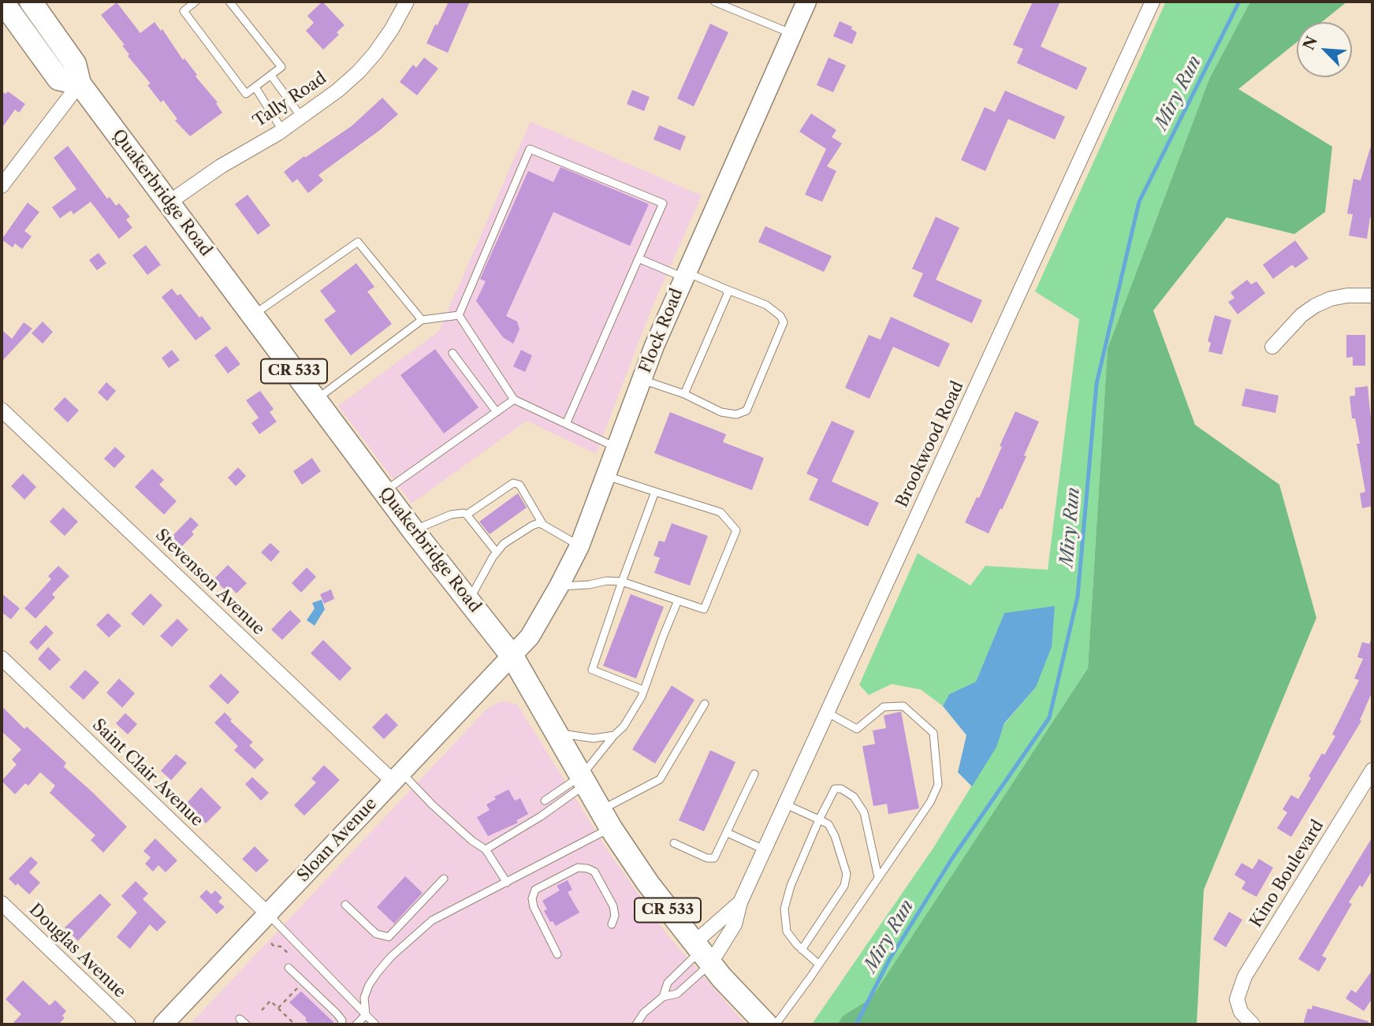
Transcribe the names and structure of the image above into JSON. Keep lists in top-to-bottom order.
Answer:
{
  "streets": {
    "main road": [
      "Quakerbridge Road",
      "Flock Road",
      "CR 533",
      "Sloan Avenue"
    ],
    "street": [
      "Tally Road",
      "Brookwood Road",
      "Stevenson Avenue",
      "Saint Clair Avenue",
      "Kino Boulevard",
      "Douglas Avenue"
    ]
  },
  "crossings": [
    ["Tally Road", "Quakerbridge Road"],
    ["Quakerbridge Road", "Flock Road"],
    ["Quakerbridge Road", "Brookwood Road"],
    ["Quakerbridge Road", "Sloan Avenue"],
    ["Flock Road", "Sloan Avenue"],
    ["Stevenson Avenue", "Sloan Avenue"],
    ["Saint Clair Avenue", "Sloan Avenue"]
  ],
  "water": ["Miry Run"],
  "north": "top left"
}
